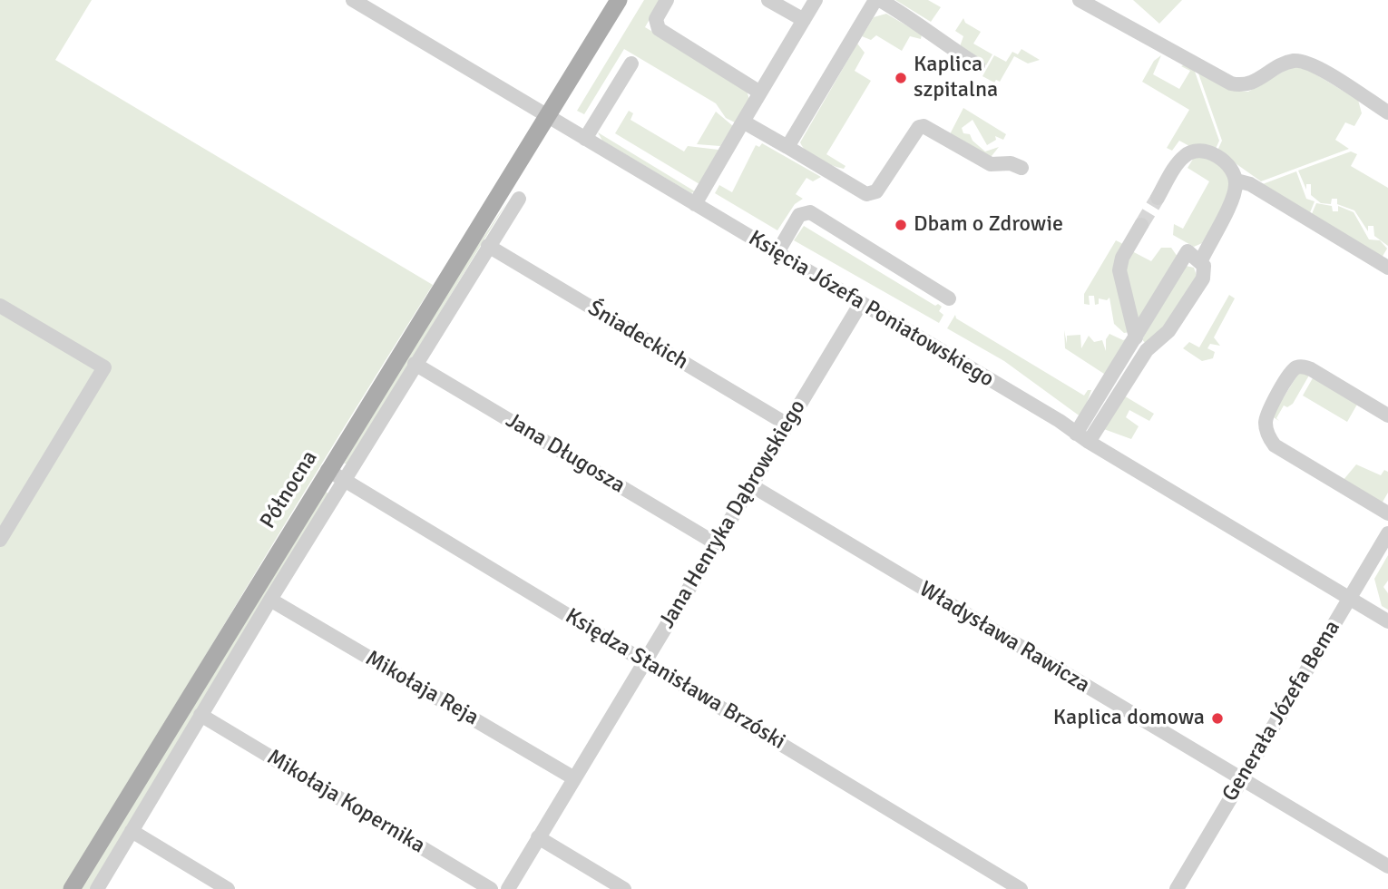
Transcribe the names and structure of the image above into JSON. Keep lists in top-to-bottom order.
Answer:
{
  "streets": {
    "main road": ["Północna"],
    "street": [
      "Księcia Józefa Poniatowskiego",
      "Śniadeckich",
      "Jana Długosza",
      "Jana Henryka Dąbrowskiego",
      "Władysława Rawicza",
      "Księdza Stanisława Brzóski",
      "Mikołaja Reja",
      "Generała Józefa Bema",
      "Mikołaja Kopernika"
    ]
  },
  "crossings": [
    ["Księcia Józefa Poniatowskiego", "Północna"],
    ["Księcia Józefa Poniatowskiego", "Jana Henryka Dąbrowskiego"],
    ["Księcia Józefa Poniatowskiego", "Generała Józefa Bema"],
    ["Śniadeckich", "Północna"],
    ["Śniadeckich", "Jana Henryka Dąbrowskiego"],
    ["Jana Długosza", "Północna"],
    ["Jana Długosza", "Jana Henryka Dąbrowskiego"],
    ["Północna", "Księdza Stanisława Brzóski"],
    ["Północna", "Mikołaja Reja"],
    ["Północna", "Mikołaja Kopernika"],
    ["Jana Henryka Dąbrowskiego", "Władysława Rawicza"],
    ["Jana Henryka Dąbrowskiego", "Księdza Stanisława Brzóski"],
    ["Jana Henryka Dąbrowskiego", "Mikołaja Reja"],
    ["Władysława Rawicza", "Generała Józefa Bema"]
  ],
  "places": ["Kaplica szpitalna", "Dbam o Zdrowie", "Kaplica domowa"]
}
